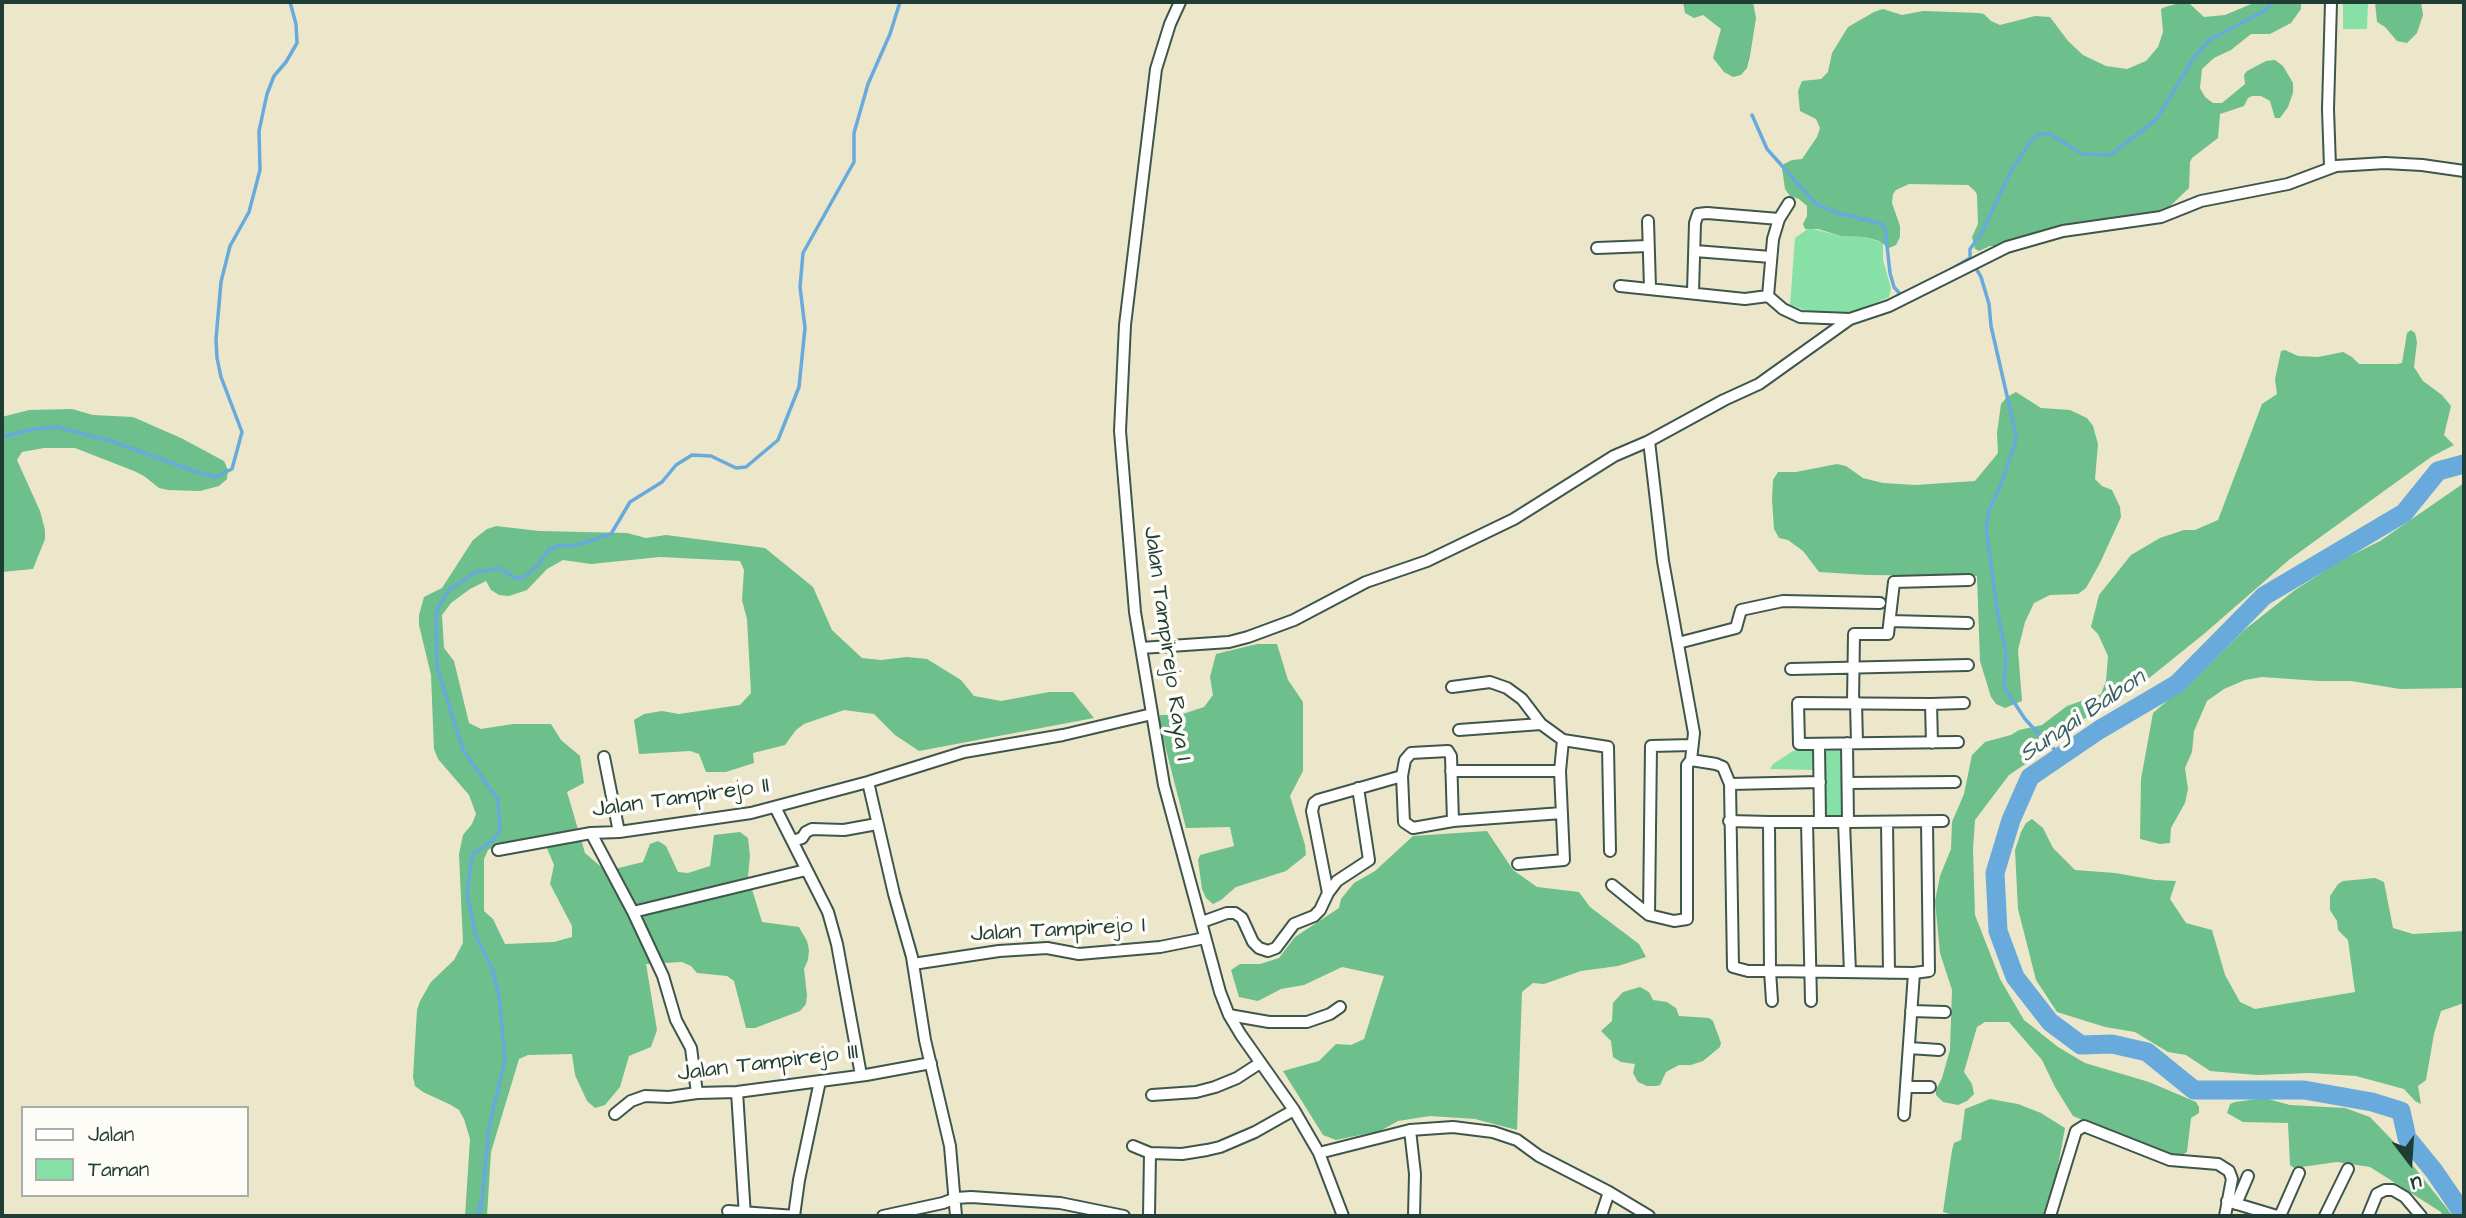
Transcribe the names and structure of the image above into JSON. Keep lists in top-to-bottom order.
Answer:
{
  "streets": {
    "street": [
      "Jalan Tampirejo Raya I",
      "Jalan Tampirejo II",
      "Jalan Tampirejo I",
      "Jalan Tampirejo III"
    ]
  },
  "crossings": [
    ["Jalan Tampirejo Raya I", "Jalan Tampirejo II"],
    ["Jalan Tampirejo Raya I", "Jalan Tampirejo I"]
  ],
  "water": ["Sungai Babon"],
  "legend": ["Jalan", "Taman"],
  "north": "bottom"
}
